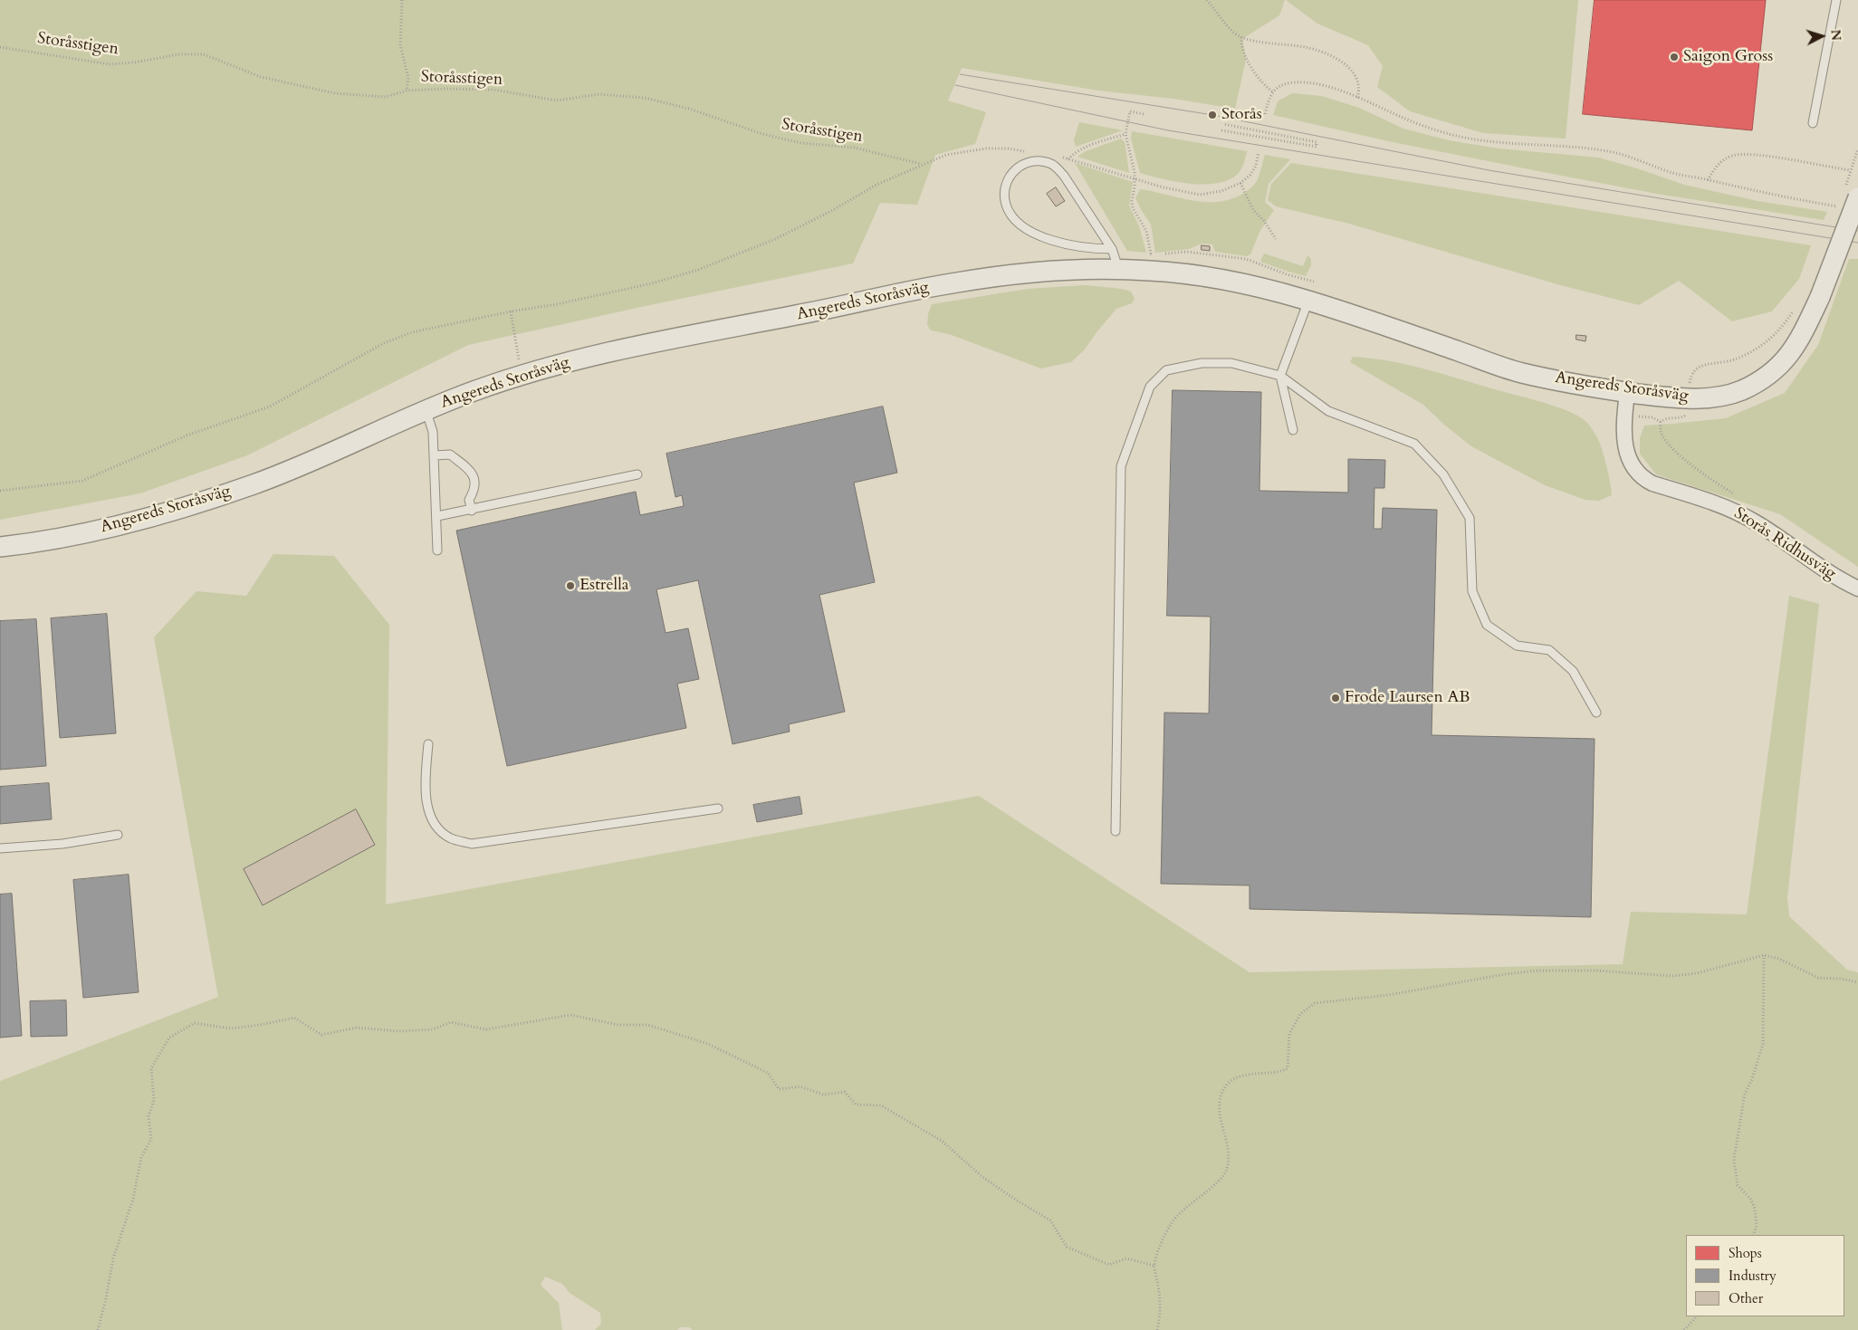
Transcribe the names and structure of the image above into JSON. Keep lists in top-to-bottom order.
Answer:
{
  "streets": {
    "street": ["Angereds Storåsväg", "Storås Ridhusväg"],
    "path": ["Storåsstigen"]
  },
  "crossings": [
    ["Angereds Storåsväg", "Storås Ridhusväg"]
  ],
  "places": [
    "Saigon Gross",
    "Storås",
    "Estrella",
    "Frode Laursen AB"
  ],
  "legend": ["Shops", "Industry", "Other"],
  "north": "right"
}
